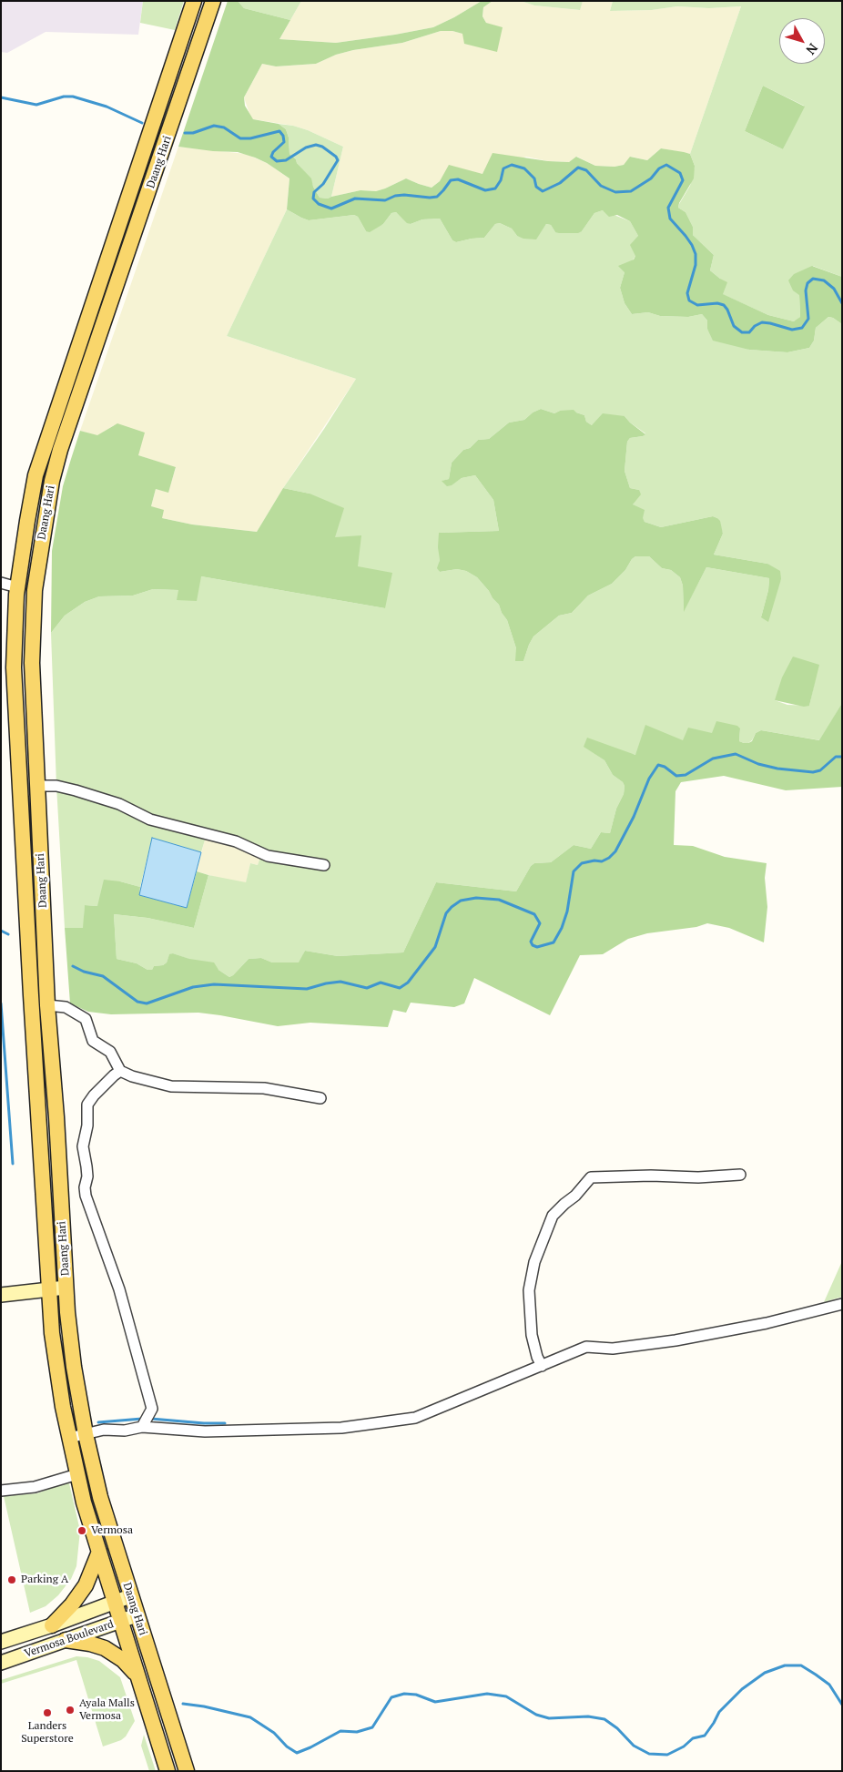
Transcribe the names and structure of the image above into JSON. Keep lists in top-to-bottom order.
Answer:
{
  "streets": {
    "main road": ["Daang Hari", "Vermosa Boulevard"]
  },
  "crossings": [
    ["Daang Hari", "Vermosa Boulevard"]
  ],
  "places": [
    "Vermosa",
    "Parking A",
    "Ayala Malls Vermosa",
    "Landers Superstore"
  ],
  "north": "bottom right"
}
